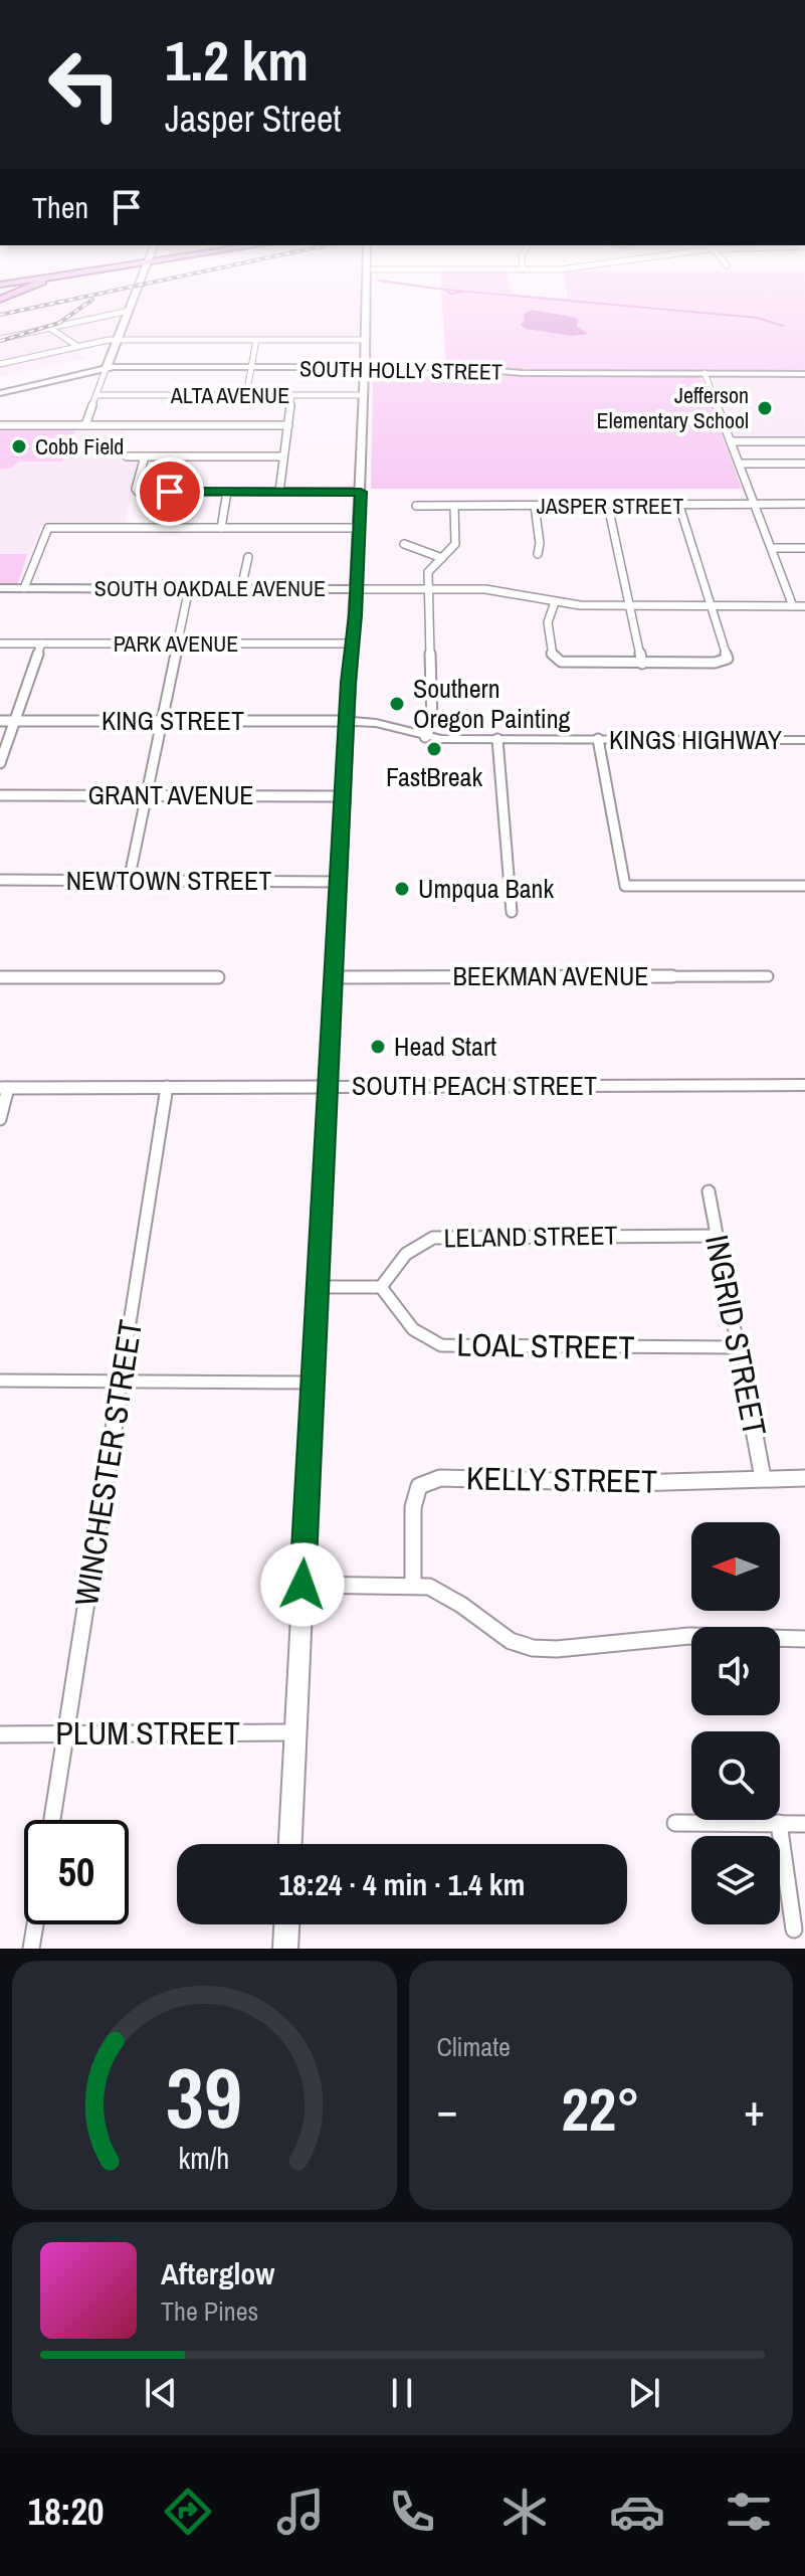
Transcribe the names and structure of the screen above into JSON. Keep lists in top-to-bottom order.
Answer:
{
  "streets": {
    "main road": [
      "SOUTH HOLLY STREET",
      "SOUTH OAKDALE AVENUE",
      "KINGS HIGHWAY",
      "SOUTH PEACH STREET"
    ],
    "street": [
      "ALTA AVENUE",
      "JASPER STREET",
      "PARK AVENUE",
      "KING STREET",
      "GRANT AVENUE",
      "NEWTOWN STREET",
      "BEEKMAN AVENUE",
      "LELAND STREET",
      "INGRID STREET",
      "LOAL STREET",
      "WINCHESTER STREET",
      "KELLY STREET",
      "PLUM STREET"
    ]
  },
  "crossings": [
    ["KING STREET", "KINGS HIGHWAY"],
    ["SOUTH PEACH STREET", "WINCHESTER STREET"],
    ["LELAND STREET", "INGRID STREET"],
    ["LELAND STREET", "LOAL STREET"],
    ["INGRID STREET", "LOAL STREET"],
    ["INGRID STREET", "KELLY STREET"],
    ["WINCHESTER STREET", "PLUM STREET"]
  ],
  "places": [
    "Jefferson Elementary School",
    "Cobb Field",
    "Southern Oregon Painting",
    "FastBreak",
    "Umpqua Bank",
    "Head Start"
  ],
  "north": "left",
  "page": {
    "turn": ["1.2 km", "Jasper Street"],
    "then": "Then",
    "limit": "50",
    "trip": "18:24 · 4 min · 1.4 km",
    "tile": "Climate",
    "heat": ["−", "22°", "+"],
    "song": ["Afterglow", "The Pines"],
    "tabs": "18:20",
    "gauge": ["39", "km/h"]
  }
}
